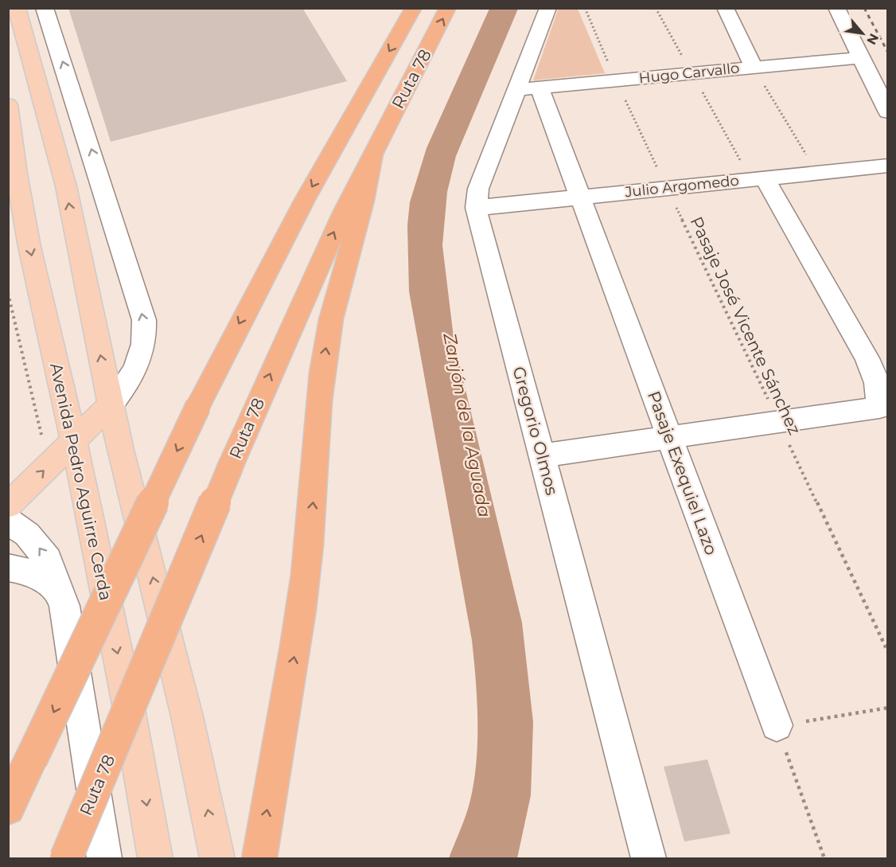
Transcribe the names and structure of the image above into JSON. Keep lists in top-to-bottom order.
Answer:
{
  "streets": {
    "highway": ["Ruta 78"],
    "main road": ["Avenida Pedro Aguirre Cerda"],
    "street": [
      "Hugo Carvallo",
      "Julio Argomedo",
      "Gregorio Olmos",
      "Pasaje Exequiel Lazo"
    ],
    "path": ["Pasaje José Vicente Sánchez"]
  },
  "crossings": [
    ["Hugo Carvallo", "Pasaje José Vicente Sánchez"],
    ["Hugo Carvallo", "Gregorio Olmos"],
    ["Hugo Carvallo", "Pasaje Exequiel Lazo"],
    ["Julio Argomedo", "Pasaje José Vicente Sánchez"],
    ["Julio Argomedo", "Gregorio Olmos"],
    ["Julio Argomedo", "Pasaje Exequiel Lazo"],
    ["Gregorio Olmos", "Pasaje Exequiel Lazo"]
  ],
  "water": ["Zanjón de la Aguada"],
  "north": "bottom right"
}
